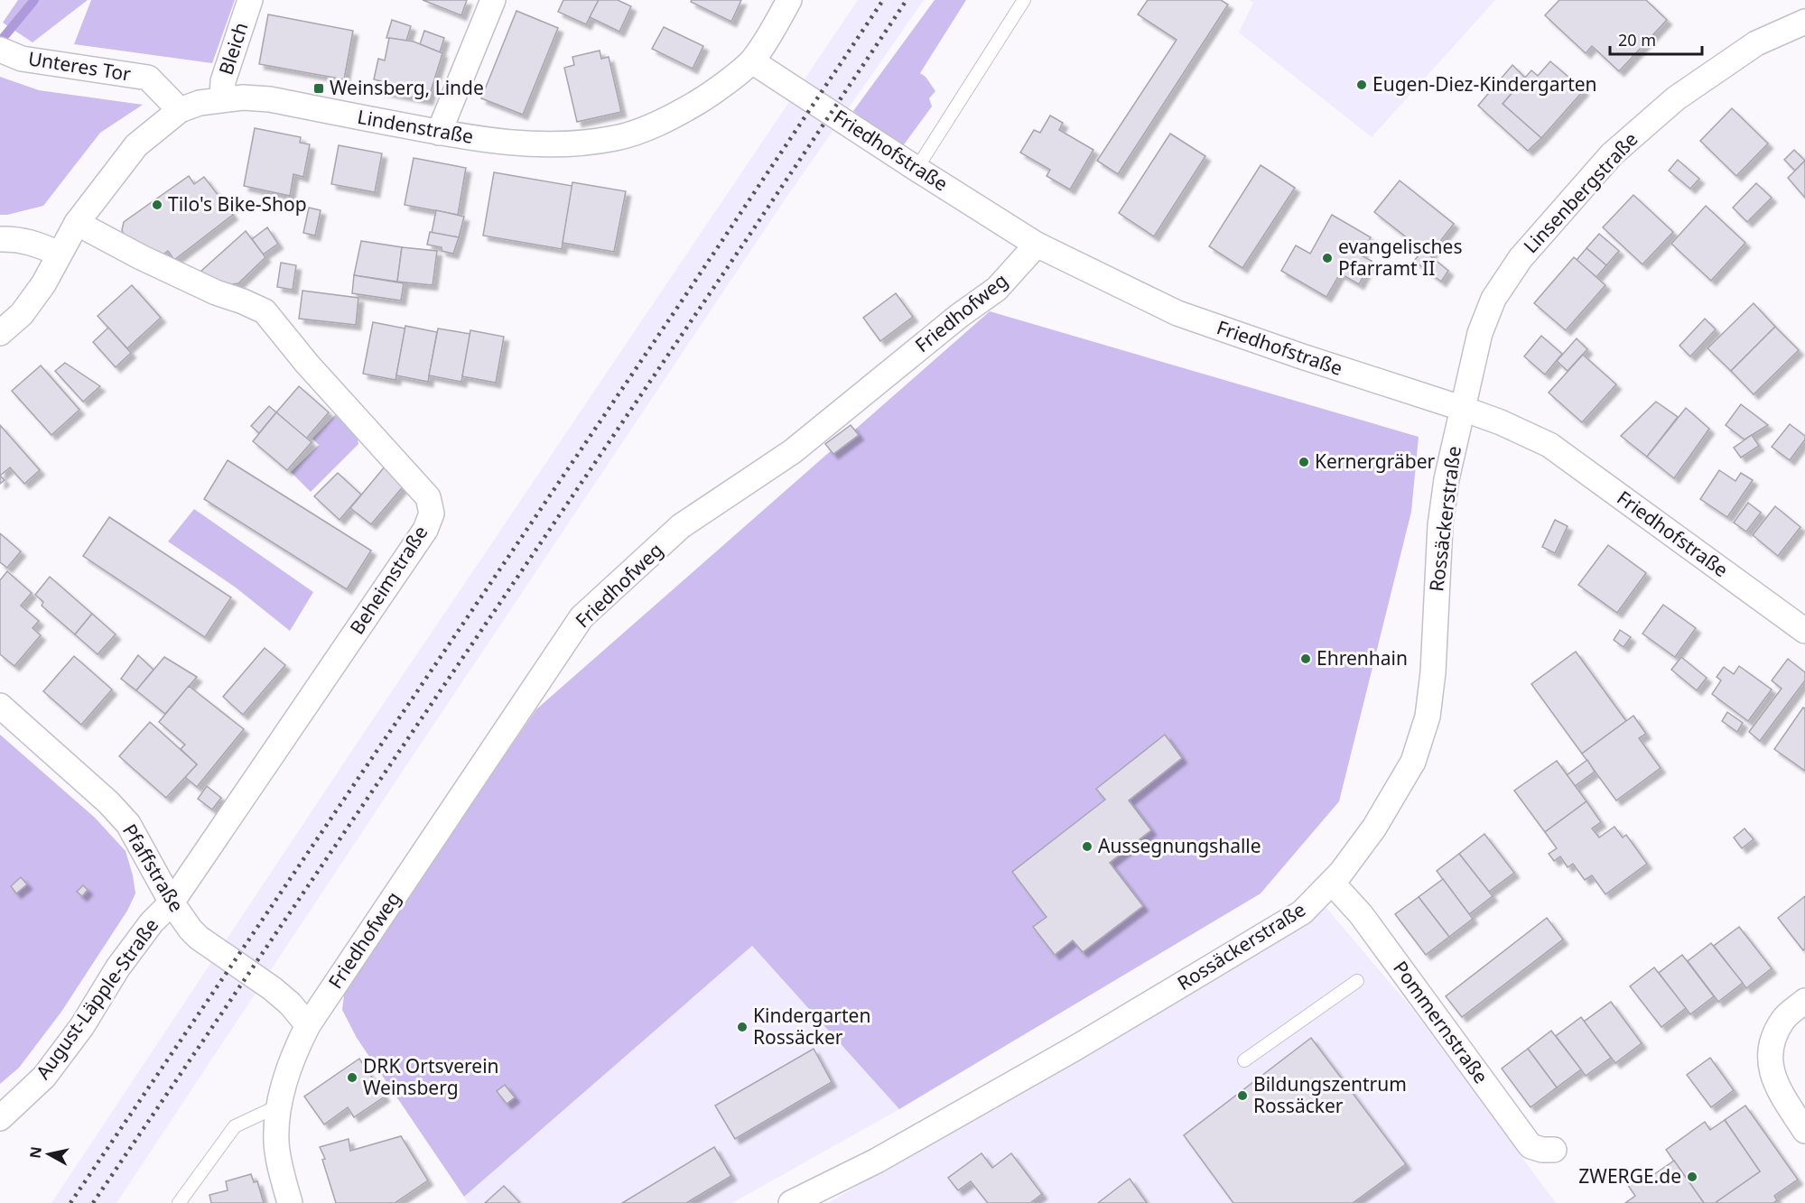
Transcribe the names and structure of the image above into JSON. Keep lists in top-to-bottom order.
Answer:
{
  "streets": {
    "street": [
      "Bleich",
      "Unteres Tor",
      "Lindenstraße",
      "Friedhofstraße",
      "Linsenbergstraße",
      "Friedhofweg",
      "Rossäckerstraße",
      "Beheimstraße",
      "Pfaffstraße",
      "August-Läpple-Straße",
      "Pommernstraße"
    ]
  },
  "crossings": [
    ["Bleich", "Lindenstraße"],
    ["Unteres Tor", "Lindenstraße"],
    ["Lindenstraße", "Friedhofstraße"],
    ["Lindenstraße", "Beheimstraße"],
    ["Friedhofstraße", "Linsenbergstraße"],
    ["Friedhofstraße", "Friedhofweg"],
    ["Friedhofstraße", "Rossäckerstraße"],
    ["Linsenbergstraße", "Rossäckerstraße"],
    ["Friedhofweg", "Pfaffstraße"],
    ["Rossäckerstraße", "Pommernstraße"],
    ["Beheimstraße", "Pfaffstraße"],
    ["Beheimstraße", "August-Läpple-Straße"],
    ["Pfaffstraße", "August-Läpple-Straße"]
  ],
  "places": {
    "other": [
      "Eugen-Diez-Kindergarten",
      "Tilo's Bike-Shop",
      "evangelisches Pfarramt II",
      "Kernergräber",
      "Ehrenhain",
      "Aussegnungshalle",
      "Kindergarten Rossäcker",
      "DRK Ortsverein Weinsberg",
      "Bildungszentrum Rossäcker",
      "ZWERGE.de"
    ],
    "transit": ["Weinsberg, Linde"]
  },
  "scale_bar": "20 m",
  "north": "left"
}
